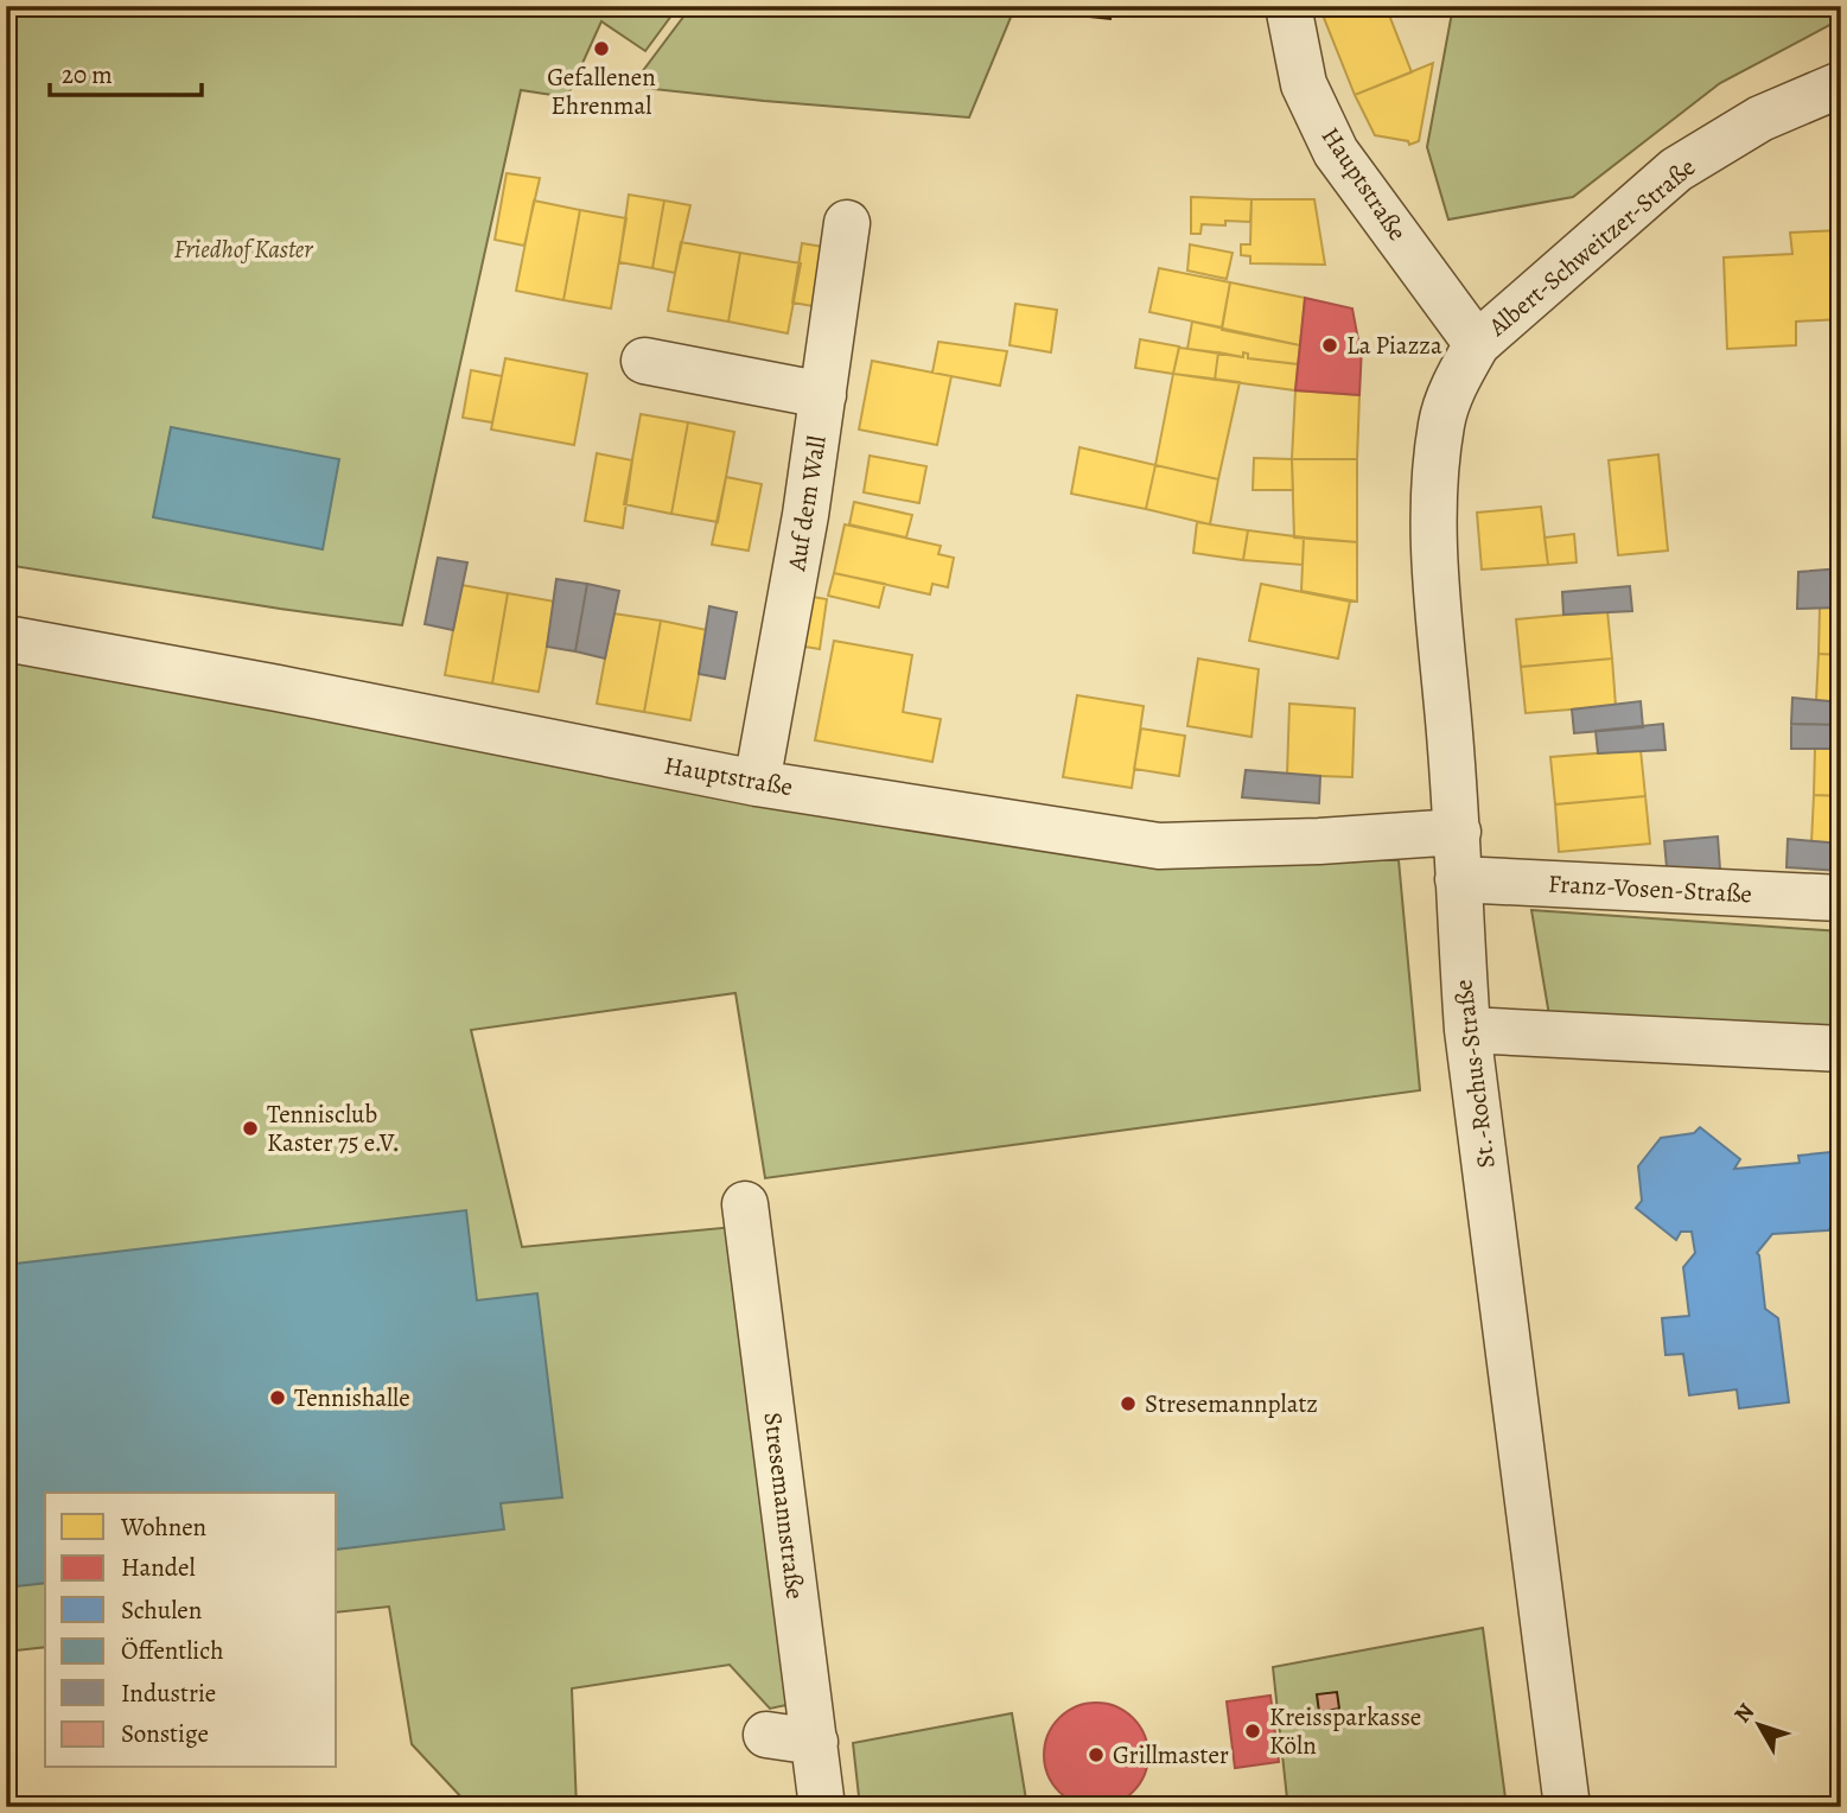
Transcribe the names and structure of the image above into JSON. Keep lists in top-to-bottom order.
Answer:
{
  "streets": {
    "street": [
      "Hauptstraße",
      "Albert-Schweitzer-Straße",
      "Auf dem Wall",
      "Franz-Vosen-Straße",
      "St.-Rochus-Straße",
      "Stresemannstraße"
    ]
  },
  "crossings": [
    ["Hauptstraße", "Albert-Schweitzer-Straße"],
    ["Hauptstraße", "Auf dem Wall"],
    ["Hauptstraße", "St.-Rochus-Straße"],
    ["Albert-Schweitzer-Straße", "St.-Rochus-Straße"],
    ["Franz-Vosen-Straße", "St.-Rochus-Straße"]
  ],
  "parks": ["Friedhof Kaster"],
  "places": [
    "Gefallenen Ehrenmal",
    "La Piazza",
    "Tennisclub Kaster 75 e.V.",
    "Tennishalle",
    "Stresemannplatz",
    "Kreissparkasse Köln",
    "Grillmaster"
  ],
  "legend": [
    "Wohnen",
    "Handel",
    "Schulen",
    "Öffentlich",
    "Industrie",
    "Sonstige"
  ],
  "scale_bar": "20 m",
  "north": "top left"
}
